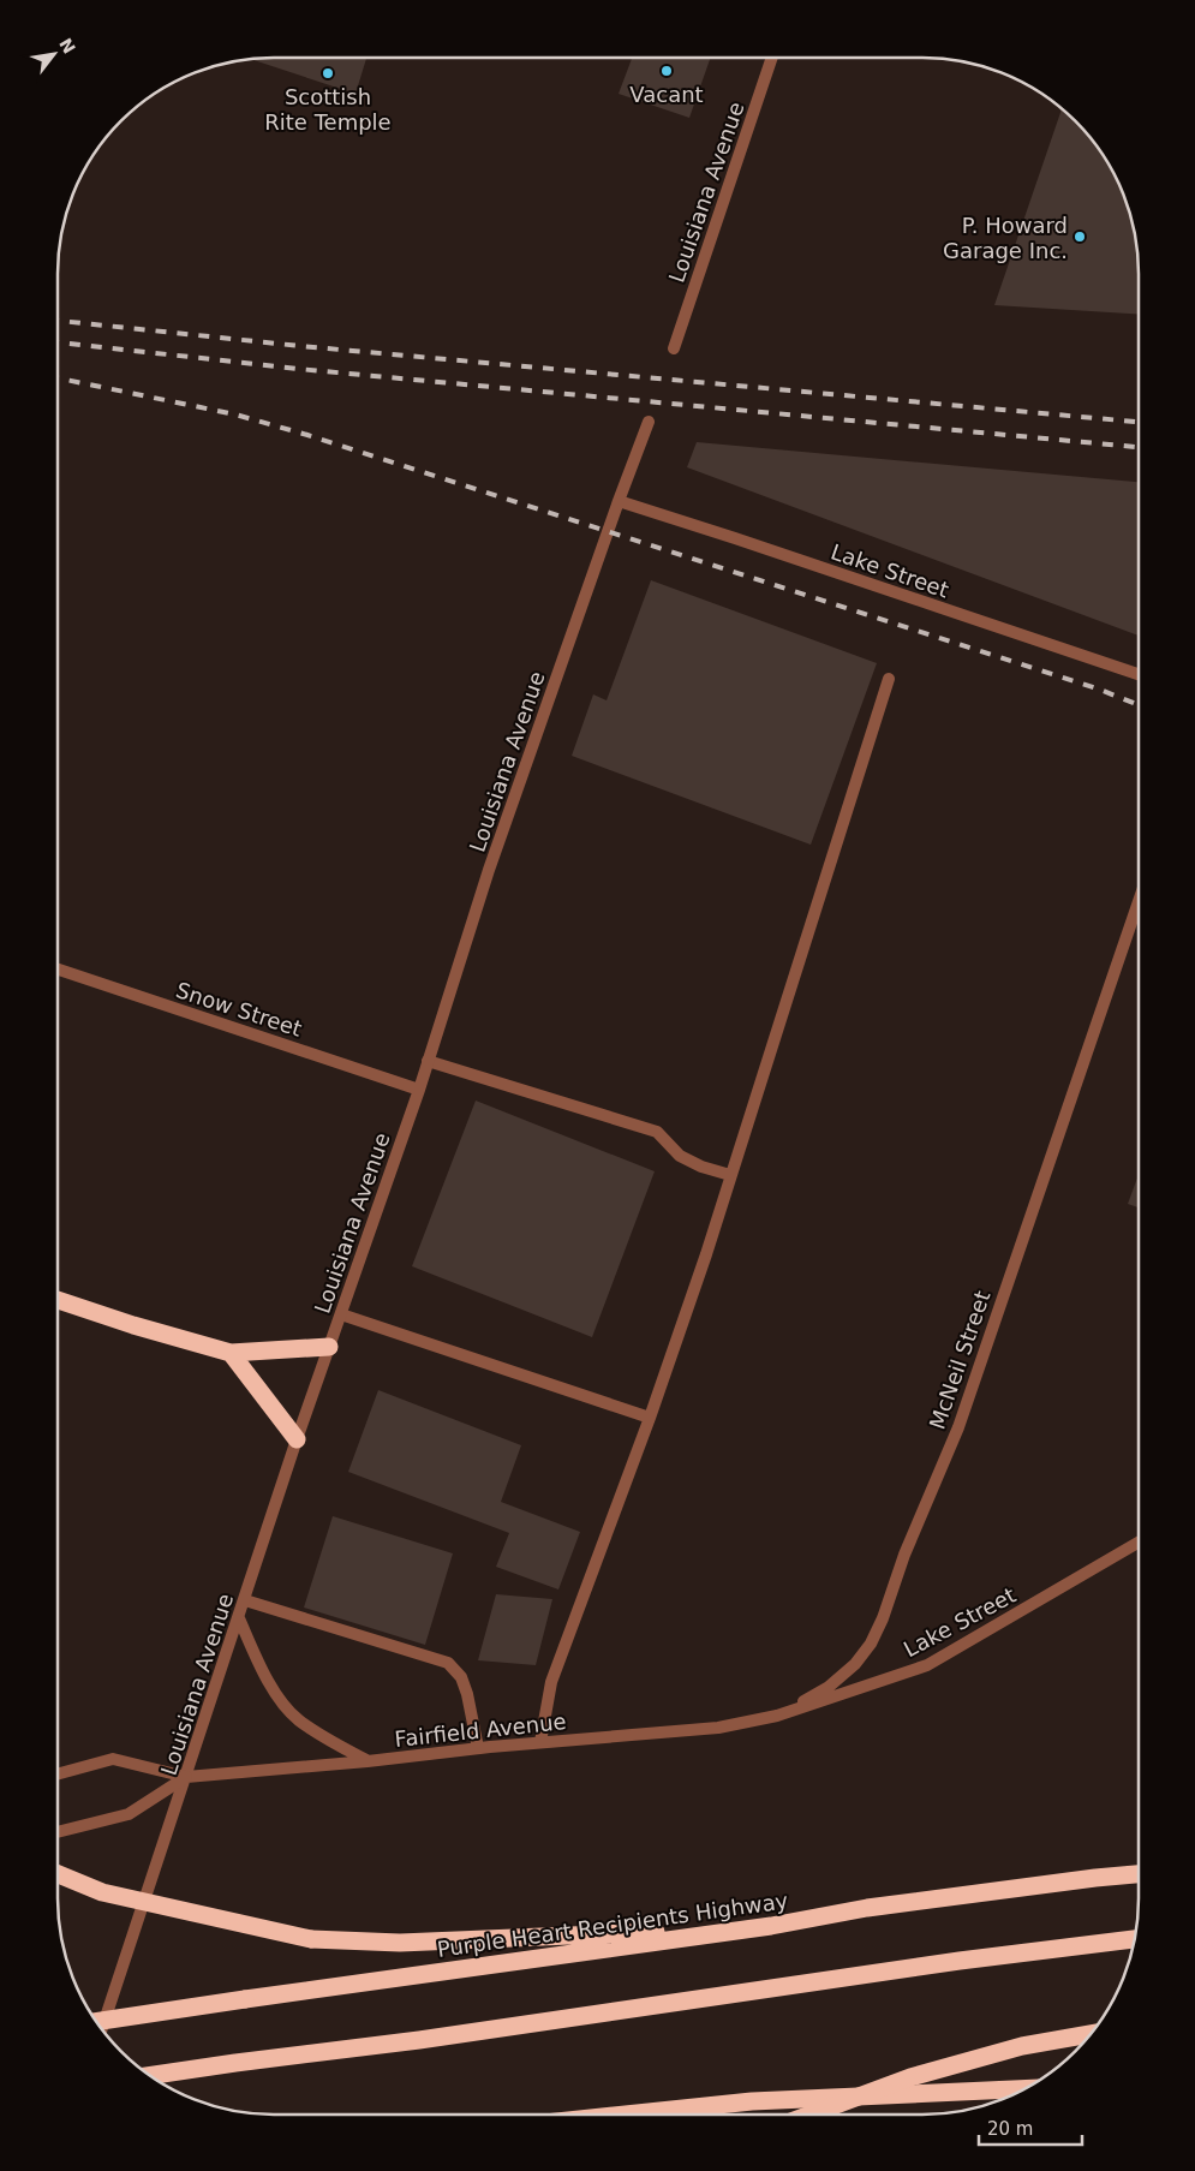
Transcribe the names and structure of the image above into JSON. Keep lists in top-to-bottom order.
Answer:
{
  "streets": {
    "highway": ["Purple Heart Recipients Highway"],
    "street": [
      "Louisiana Avenue",
      "Lake Street",
      "Snow Street",
      "McNeil Street",
      "Fairfield Avenue"
    ]
  },
  "crossings": [
    ["Louisiana Avenue", "Lake Street"],
    ["Louisiana Avenue", "Snow Street"],
    ["Louisiana Avenue", "Fairfield Avenue"],
    ["Lake Street", "McNeil Street"],
    ["Lake Street", "Fairfield Avenue"],
    ["McNeil Street", "Fairfield Avenue"]
  ],
  "places": ["Vacant", "Scottish Rite Temple", "P. Howard Garage Inc."],
  "scale_bar": "20 m",
  "north": "top right"
}
